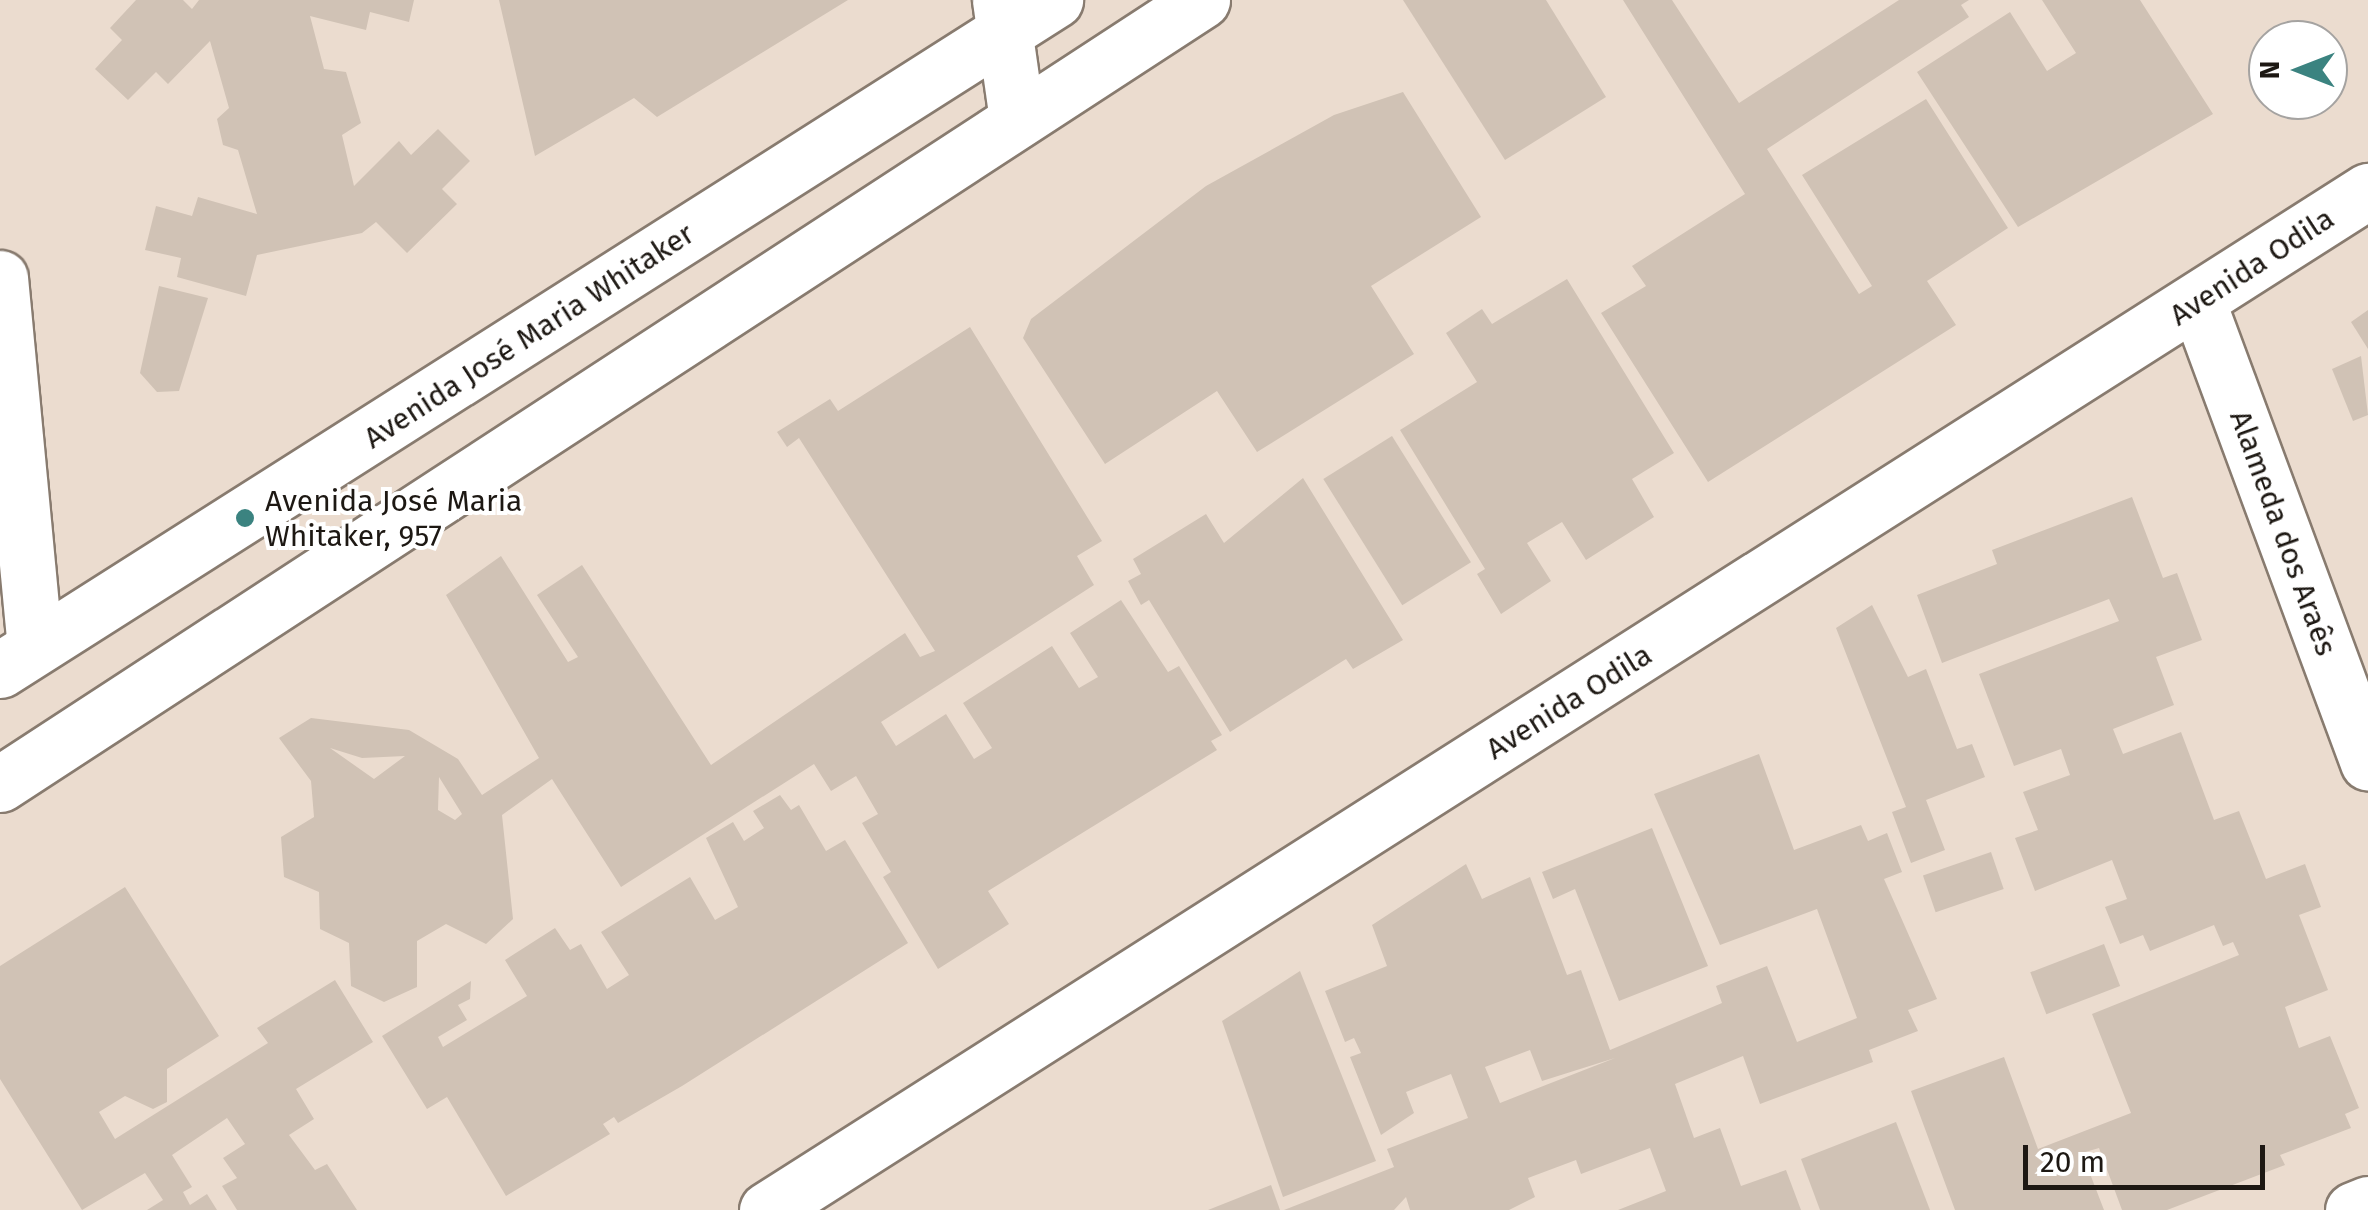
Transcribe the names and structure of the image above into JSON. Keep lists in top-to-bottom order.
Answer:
{
  "streets": {
    "street": ["Avenida Odila", "Avenida José Maria Whitaker", "Alameda dos Araês"]
  },
  "crossings": [
    ["Avenida Odila", "Alameda dos Araês"]
  ],
  "places": ["Avenida José Maria Whitaker, 957"],
  "scale_bar": "20 m",
  "north": "left"
}
